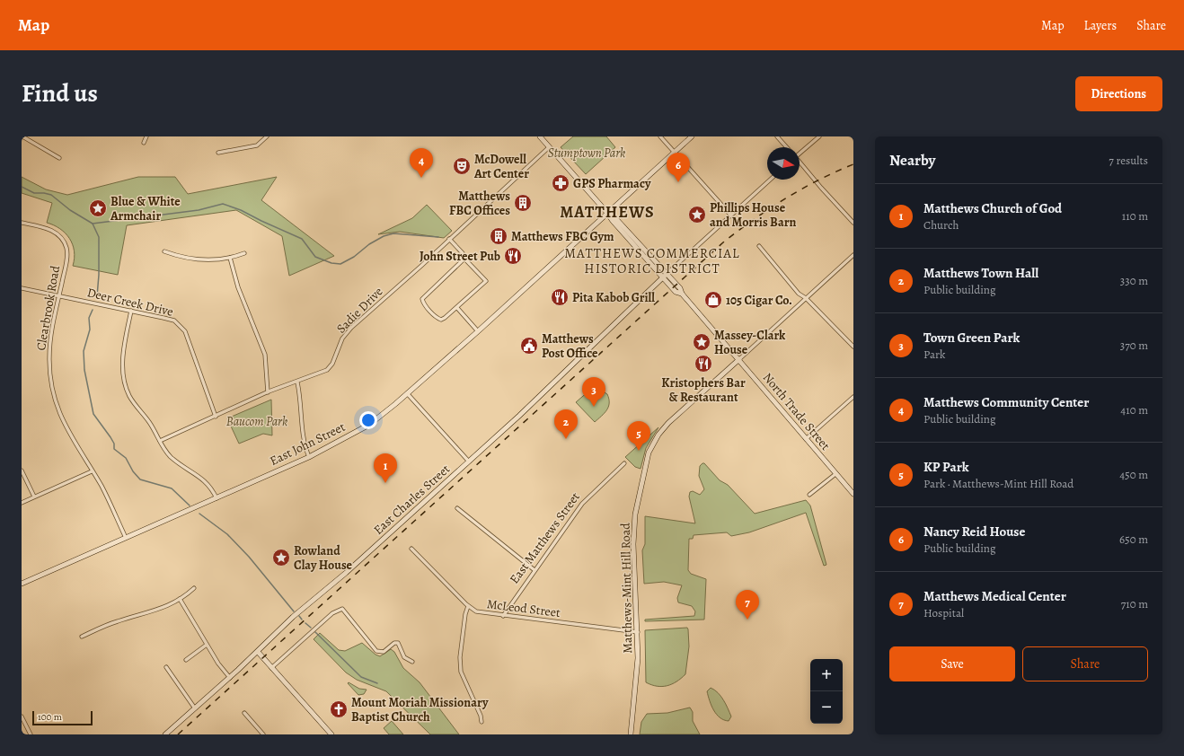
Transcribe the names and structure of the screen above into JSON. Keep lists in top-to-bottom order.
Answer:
{
  "streets": {
    "main road": [
      "North Trade Street",
      "East John Street",
      "East Charles Street",
      "Matthews-Mint Hill Road"
    ],
    "street": [
      "Deer Creek Drive",
      "Clearbrook Road",
      "Sadie Drive",
      "East Matthews Street",
      "McLeod Street"
    ]
  },
  "crossings": [
    ["Deer Creek Drive", "Clearbrook Road"],
    ["Deer Creek Drive", "Sadie Drive"],
    ["Clearbrook Road", "East John Street"],
    ["Sadie Drive", "North Trade Street"],
    ["North Trade Street", "East John Street"],
    ["North Trade Street", "East Charles Street"],
    ["North Trade Street", "Matthews-Mint Hill Road"],
    ["East Matthews Street", "McLeod Street"],
    ["Matthews-Mint Hill Road", "McLeod Street"]
  ],
  "districts": ["MATTHEWS", "MATTHEWS COMMERCIAL HISTORIC DISTRICT"],
  "parks": ["Stumptown Park", "Baucom Park"],
  "places": {
    "theatre": ["McDowell Art Center"],
    "pharmacy": ["GPS Pharmacy"],
    "building": ["Matthews FBC Offices", "Matthews FBC Gym"],
    "place": [
      "Blue & White Armchair",
      "Phillips House and Morris Barn",
      "Massey-Clark House",
      "Rowland Clay House"
    ],
    "restaurant": ["John Street Pub", "Pita Kabob Grill", "Kristophers Bar & Restaurant"],
    "shop": ["105 Cigar Co."],
    "public building": ["Matthews Post Office"],
    "church": ["Mount Moriah Missionary Baptist Church"]
  },
  "scale_bar": "100 m",
  "north": "right",
  "page": {
    "header": "Map",
    "nav": ["Map", "Layers", "Share"],
    "title": "Find us",
    "buttons": [
      "Directions",
      ["Save", "Share"]
    ],
    "heading": ["Nearby", "7 results"],
    "pins": [
      "4",
      "6",
      "3",
      "2",
      "5",
      "1",
      "7"
    ],
    "list": [
      {
        "mark": "1",
        "name": "Matthews Church of God",
        "note": "Church",
        "value": "110 m"
      },
      {
        "mark": "2",
        "name": "Matthews Town Hall",
        "note": "Public building",
        "value": "330 m"
      },
      {
        "mark": "3",
        "name": "Town Green Park",
        "note": "Park",
        "value": "370 m"
      },
      {
        "mark": "4",
        "name": "Matthews Community Center",
        "note": "Public building",
        "value": "410 m"
      },
      {
        "mark": "5",
        "name": "KP Park",
        "note": "Park · Matthews-Mint Hill Road",
        "value": "450 m"
      },
      {
        "mark": "6",
        "name": "Nancy Reid House",
        "note": "Public building",
        "value": "650 m"
      },
      {
        "mark": "7",
        "name": "Matthews Medical Center",
        "note": "Hospital",
        "value": "710 m"
      }
    ],
    "map_buttons": ["+", "−"],
    "scale": "100 m"
  }
}
